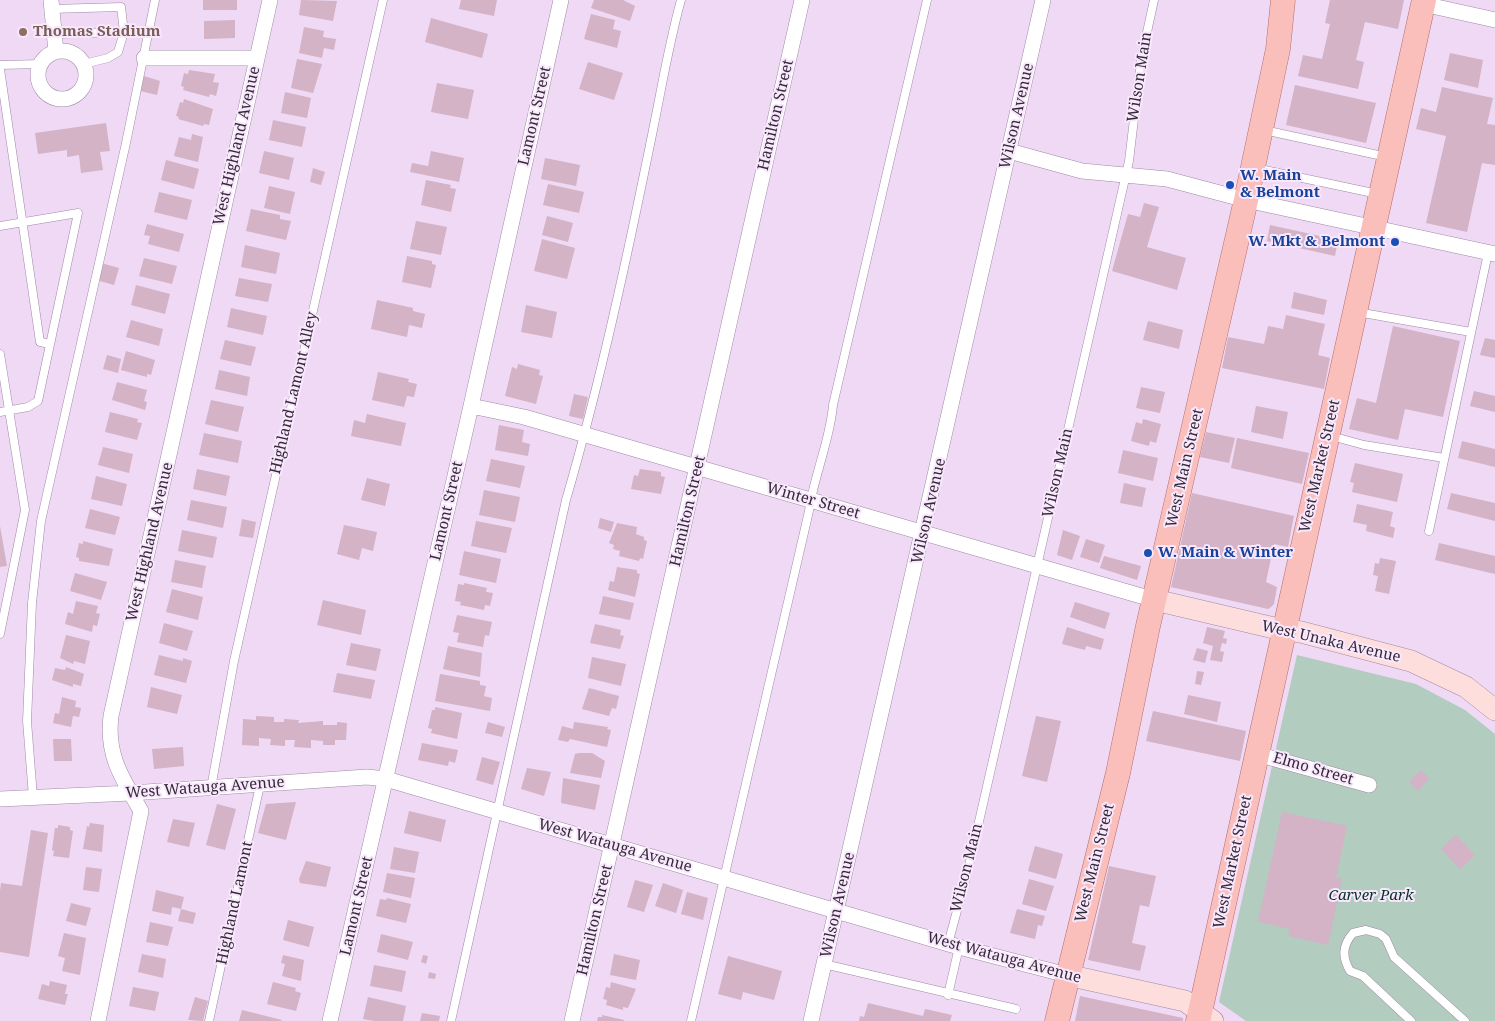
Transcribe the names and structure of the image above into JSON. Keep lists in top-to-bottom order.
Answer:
{
  "streets": {
    "main road": [
      "West Market Street",
      "West Main Street",
      "West Unaka Avenue",
      "West Watauga Avenue"
    ],
    "street": [
      "Hamilton Street",
      "Lamont Street",
      "Wilson Avenue",
      "West Highland Avenue",
      "Winter Street",
      "Elmo Street"
    ],
    "lane": ["Wilson Main", "Highland Lamont Alley", "Highland Lamont"]
  },
  "crossings": [
    ["Wilson Main", "Winter Street"],
    ["Wilson Main", "West Watauga Avenue"],
    ["Hamilton Street", "Winter Street"],
    ["Hamilton Street", "West Watauga Avenue"],
    ["Lamont Street", "Winter Street"],
    ["Lamont Street", "West Watauga Avenue"],
    ["Wilson Avenue", "Winter Street"],
    ["Wilson Avenue", "West Watauga Avenue"],
    ["West Highland Avenue", "West Watauga Avenue"],
    ["Highland Lamont Alley", "West Watauga Avenue"],
    ["West Market Street", "West Unaka Avenue"],
    ["West Market Street", "Elmo Street"],
    ["West Market Street", "West Watauga Avenue"],
    ["West Main Street", "Winter Street"],
    ["West Main Street", "West Unaka Avenue"],
    ["West Main Street", "West Watauga Avenue"],
    ["Winter Street", "West Unaka Avenue"],
    ["West Watauga Avenue", "Highland Lamont"]
  ],
  "parks": ["Carver Park"],
  "places": [
    "Thomas Stadium",
    "W. Main & Belmont",
    "W. Mkt & Belmont",
    "W. Main & Winter"
  ]
}
